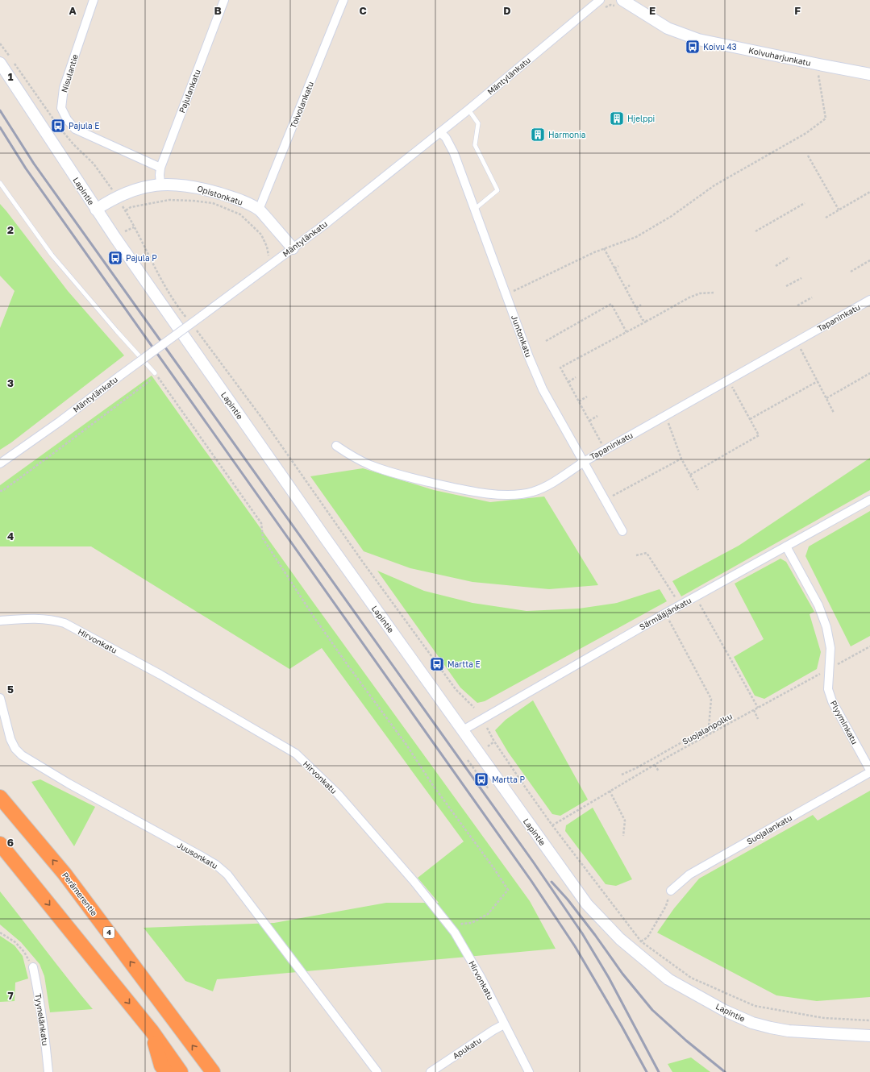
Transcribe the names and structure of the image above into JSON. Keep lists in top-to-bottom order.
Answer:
{
  "streets": {
    "highway": ["Perämerentie", "4"],
    "main road": ["Koivuharjunkatu", "Lapintie", "Opistonkatu"],
    "street": [
      "Nisulantie",
      "Mäntylänkatu",
      "Pajulankatu",
      "Toivolankatu",
      "Tapaninkatu",
      "Juntonkatu",
      "Särmääjänkatu",
      "Hirvonkatu",
      "Plyyminkatu",
      "Suojalankatu",
      "Juusonkatu",
      "Tyynelänkatu",
      "Apukatu"
    ],
    "path": ["Suojalanpolku"]
  },
  "crossings": [
    ["Nisulantie", "Pajulankatu"],
    ["Mäntylänkatu", "Opistonkatu"],
    ["Mäntylänkatu", "Juntonkatu"],
    ["Pajulankatu", "Opistonkatu"],
    ["Toivolankatu", "Opistonkatu"],
    ["Lapintie", "Opistonkatu"],
    ["Lapintie", "Särmääjänkatu"],
    ["Tapaninkatu", "Juntonkatu"],
    ["Särmääjänkatu", "Plyyminkatu"],
    ["Hirvonkatu", "Apukatu"],
    ["Plyyminkatu", "Suojalanpolku"]
  ],
  "places": {
    "bus stop": [
      "Koivu 43",
      "Pajula E",
      "Pajula P",
      "Martta E",
      "Martta P"
    ],
    "building": ["Hjelppi", "Harmonia"]
  },
  "grid": {
    "columns": [
      "A",
      "B",
      "C",
      "D",
      "E",
      "F"
    ],
    "rows": [
      "1",
      "2",
      "3",
      "4",
      "5",
      "6",
      "7"
    ]
  }
}
